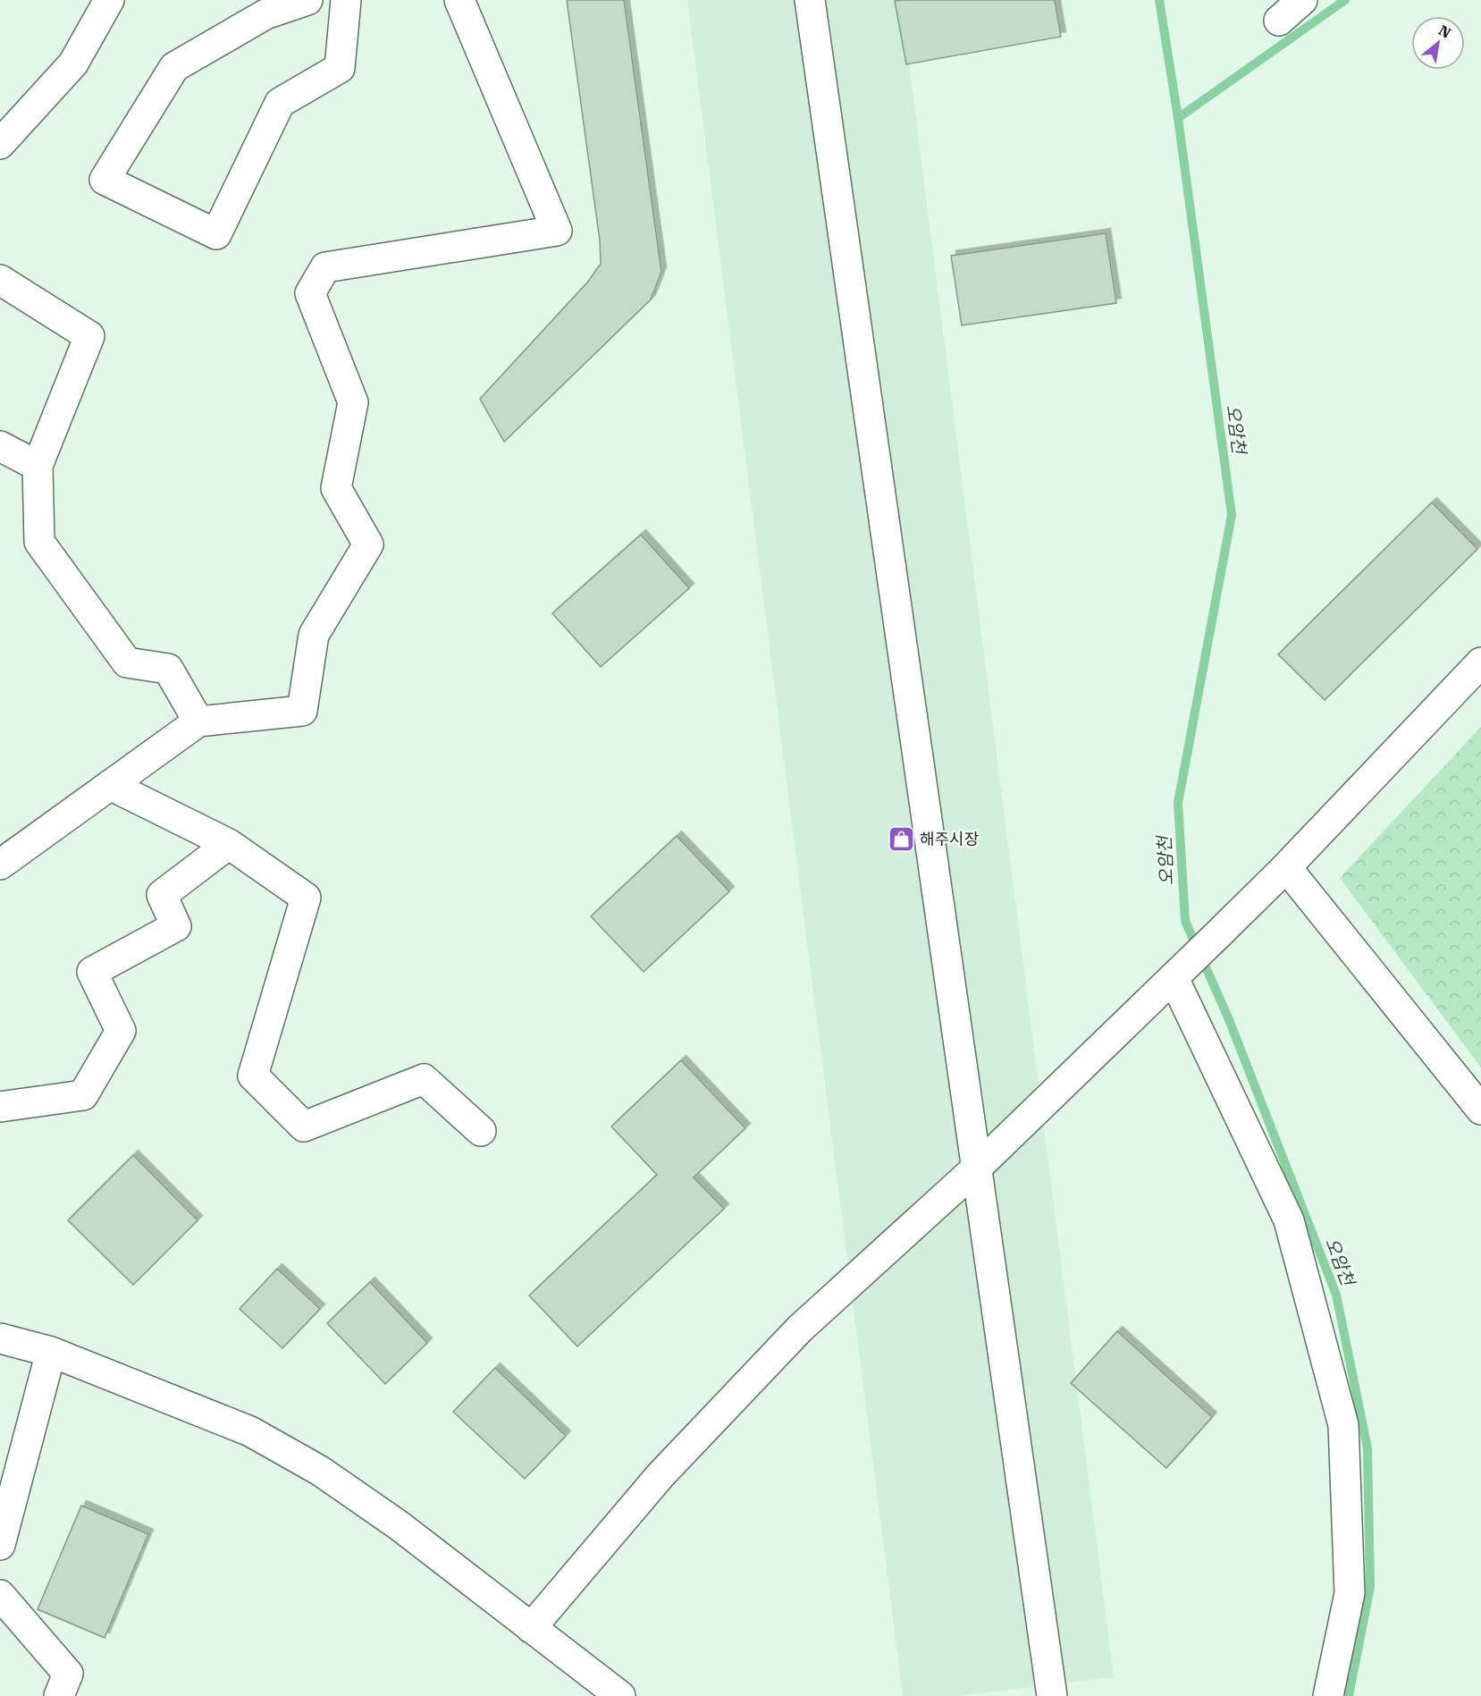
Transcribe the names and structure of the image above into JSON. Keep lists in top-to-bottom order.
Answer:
{
  "water": ["오암천"],
  "places": {
    "shop": ["해주시장"]
  },
  "north": "top right"
}
